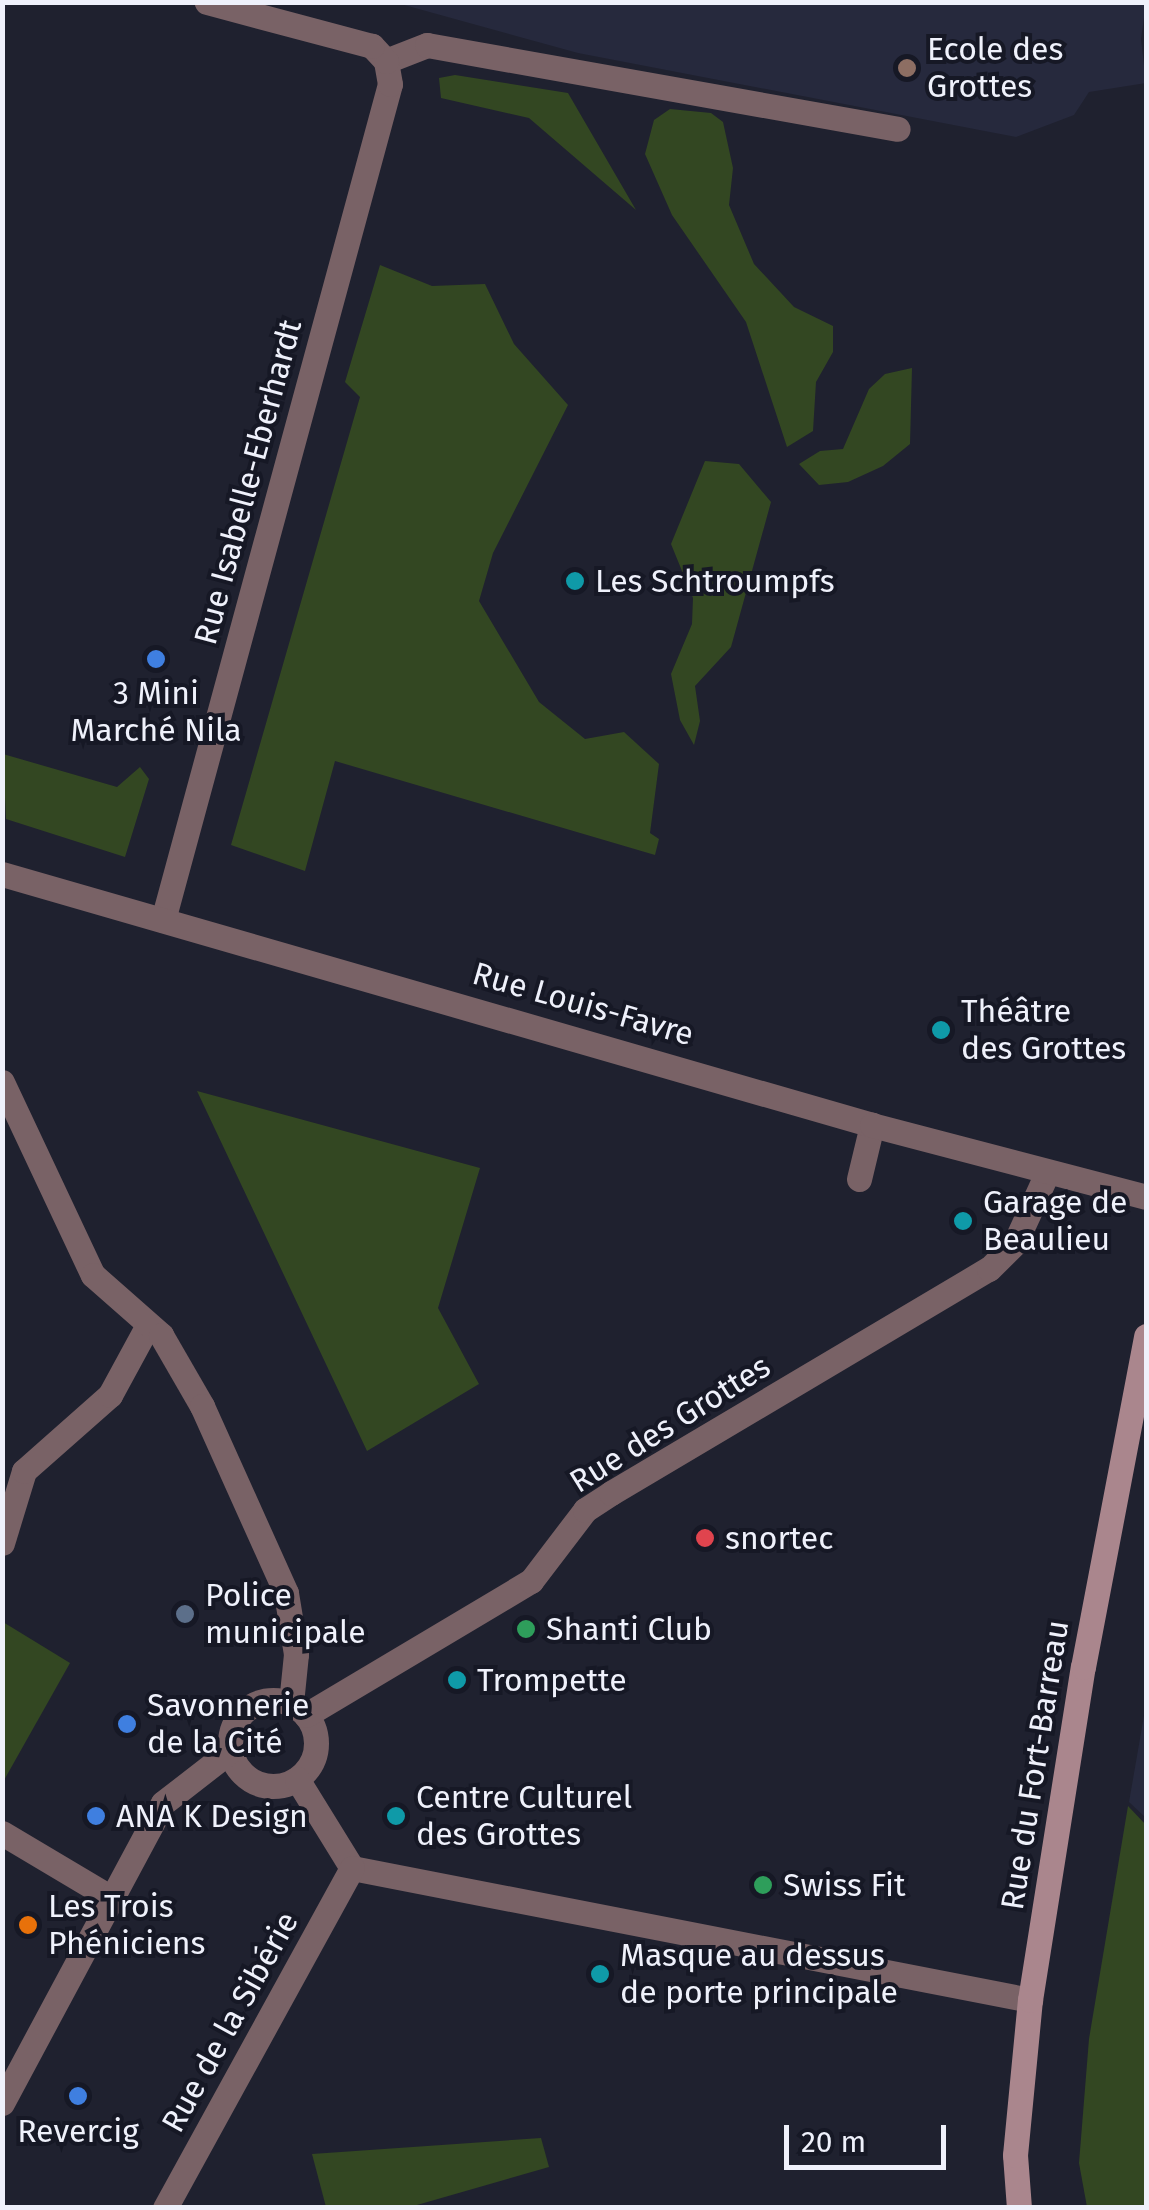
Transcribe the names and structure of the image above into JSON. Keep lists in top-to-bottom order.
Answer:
{
  "streets": {
    "main road": ["Rue du Fort-Barreau"],
    "street": [
      "Rue Isabelle-Eberhardt",
      "Rue Louis-Favre",
      "Rue des Grottes",
      "Rue de la Sibérie"
    ]
  },
  "crossings": [
    ["Rue Isabelle-Eberhardt", "Rue Louis-Favre"],
    ["Rue Louis-Favre", "Rue des Grottes"]
  ],
  "places": [
    "Ecole des Grottes",
    "Les Schtroumpfs",
    "3 Mini Marché Nila",
    "Théâtre des Grottes",
    "Garage de Beaulieu",
    "snortec",
    "Police municipale",
    "Shanti Club",
    "Trompette",
    "Savonnerie de la Cité",
    "ANA K Design",
    "Centre Culturel des Grottes",
    "Swiss Fit",
    "Les Trois Phéniciens",
    "Masque au dessus de porte principale",
    "Revercig"
  ],
  "scale_bar": "20 m"
}
